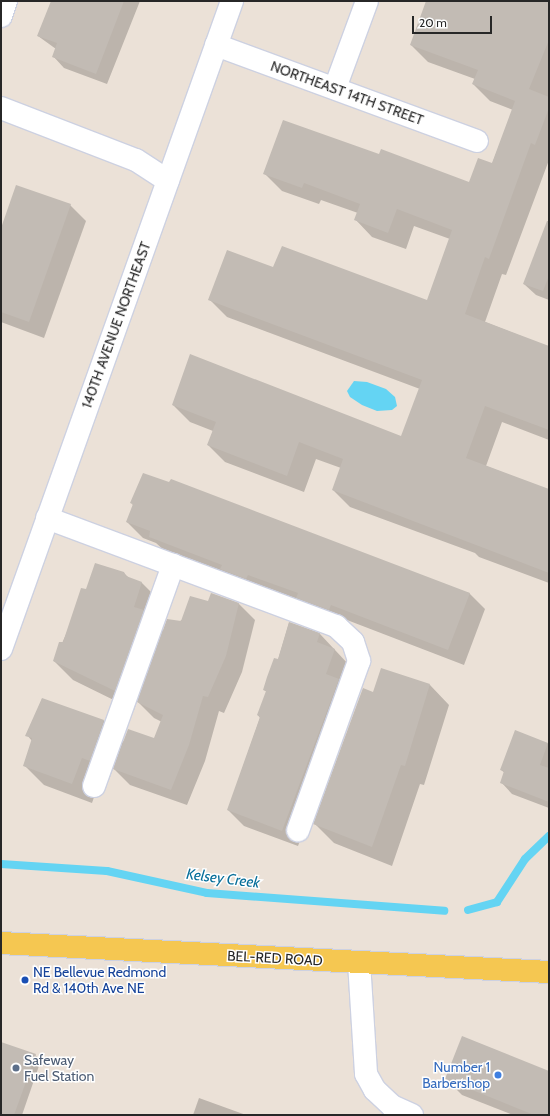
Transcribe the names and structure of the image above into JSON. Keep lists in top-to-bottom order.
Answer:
{
  "streets": {
    "main road": ["BEL-RED ROAD"],
    "street": ["NORTHEAST 14TH STREET", "140TH AVENUE NORTHEAST"]
  },
  "crossings": [
    ["NORTHEAST 14TH STREET", "140TH AVENUE NORTHEAST"]
  ],
  "water": ["Kelsey Creek"],
  "places": ["NE Bellevue Redmond Rd & 140th Ave NE", "Safeway Fuel Station", "Number 1 Barbershop"],
  "scale_bar": "20 m"
}
